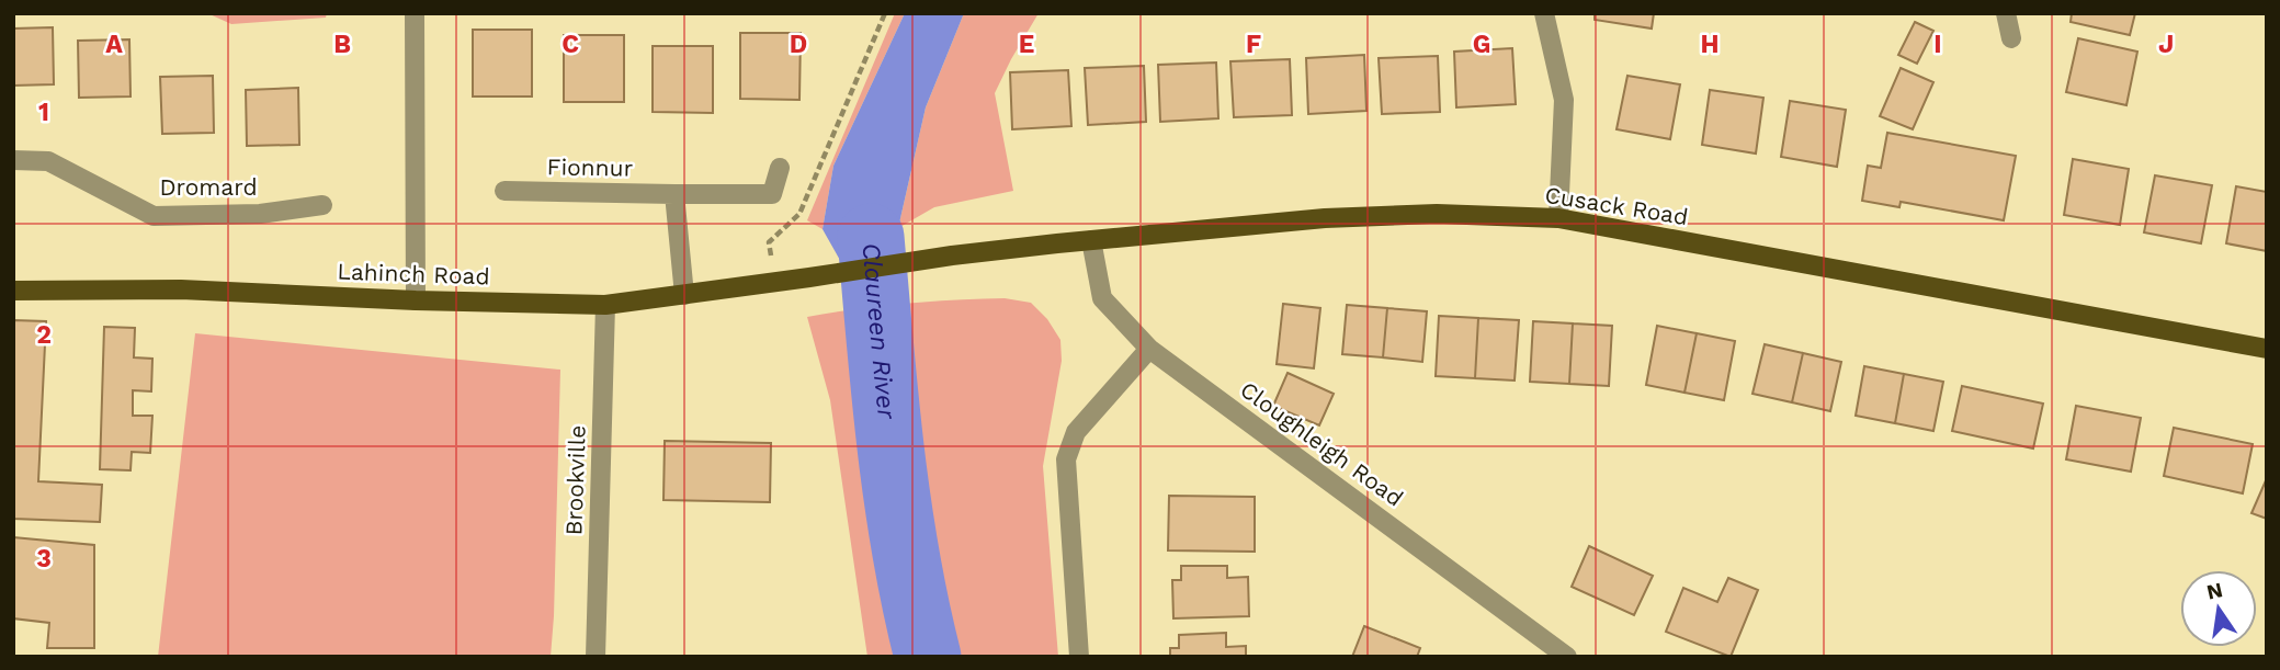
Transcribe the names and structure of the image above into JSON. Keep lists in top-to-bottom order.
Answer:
{
  "streets": {
    "main road": ["Cusack Road", "Lahinch Road"],
    "street": [
      "Fionnur",
      "Dromard",
      "Cloughleigh Road",
      "Brookville"
    ]
  },
  "crossings": [
    ["Cusack Road", "Lahinch Road"],
    ["Cusack Road", "Cloughleigh Road"],
    ["Lahinch Road", "Brookville"]
  ],
  "water": ["Claureen River"],
  "north": "top",
  "grid": {
    "columns": [
      "A",
      "B",
      "C",
      "D",
      "E",
      "F",
      "G",
      "H",
      "I",
      "J"
    ],
    "rows": ["1", "2", "3"]
  }
}
